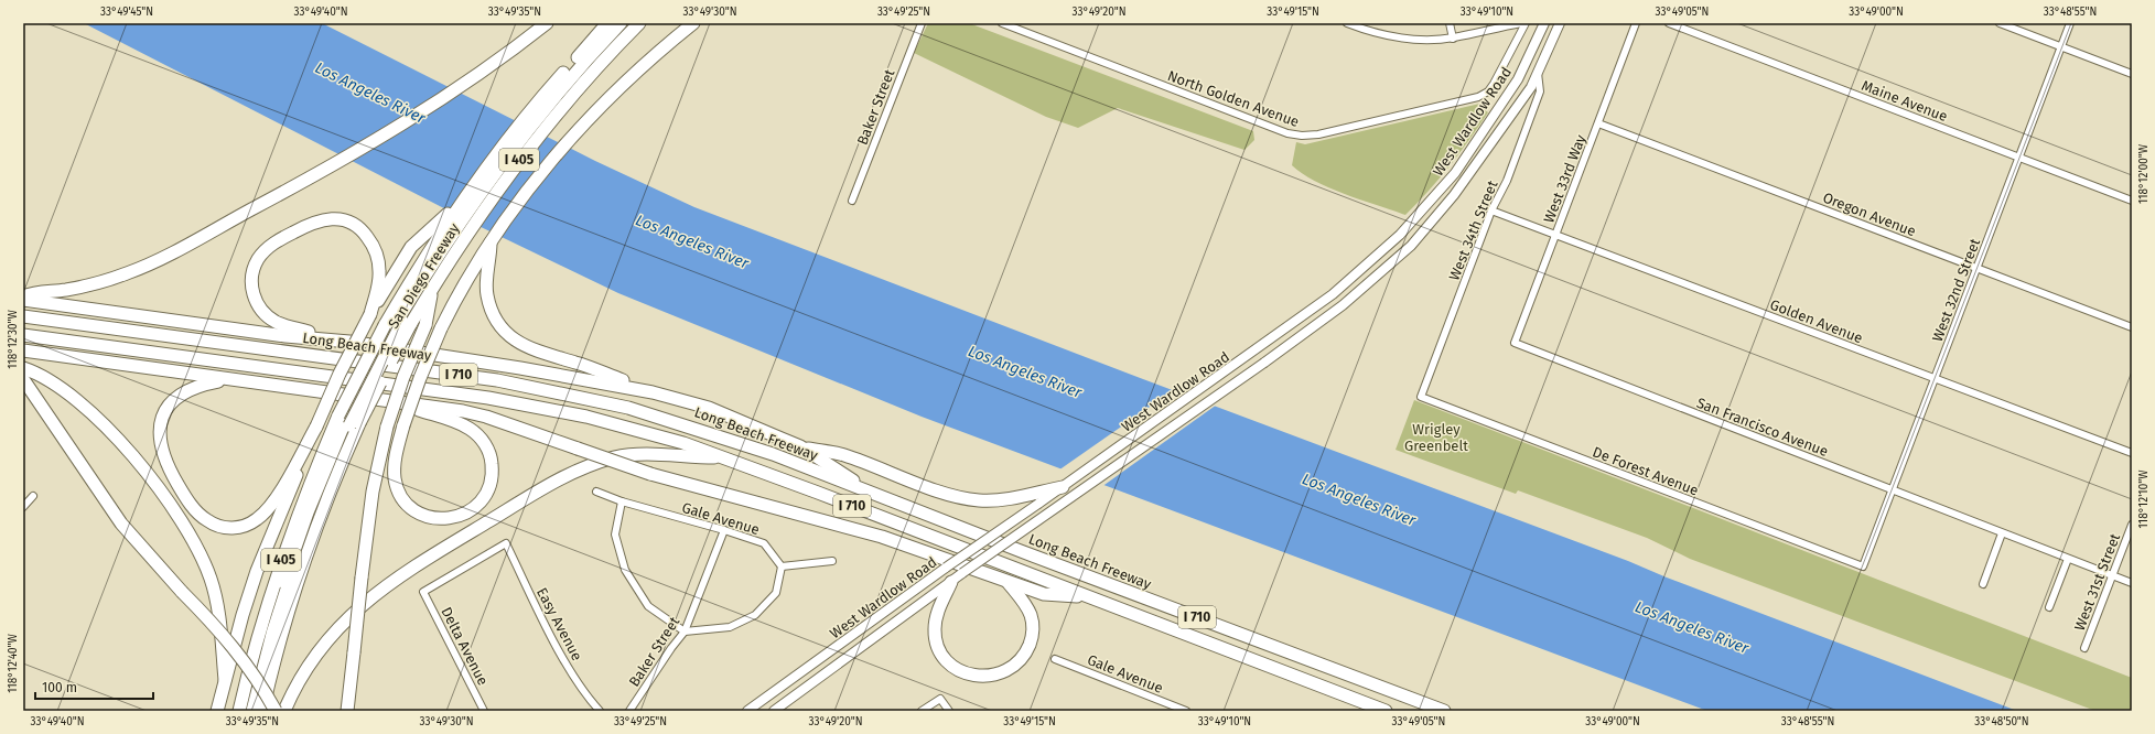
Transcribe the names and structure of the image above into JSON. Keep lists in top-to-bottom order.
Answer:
{
  "streets": {
    "highway": [
      "I 405",
      "San Diego Freeway",
      "Long Beach Freeway",
      "I 710"
    ],
    "main road": ["West Wardlow Road"],
    "street": [
      "North Golden Avenue",
      "Maine Avenue",
      "Baker Street",
      "West 33rd Way",
      "Oregon Avenue",
      "West 34th Street",
      "West 32nd Street",
      "Golden Avenue",
      "San Francisco Avenue",
      "De Forest Avenue",
      "Gale Avenue",
      "West 31st Street",
      "Easy Avenue",
      "Delta Avenue"
    ]
  },
  "crossings": [
    ["North Golden Avenue", "West Wardlow Road"],
    ["Maine Avenue", "West 32nd Street"],
    ["Baker Street", "Gale Avenue"],
    ["West Wardlow Road", "West 34th Street"],
    ["West 33rd Way", "Oregon Avenue"],
    ["West 33rd Way", "Golden Avenue"],
    ["West 33rd Way", "San Francisco Avenue"],
    ["Oregon Avenue", "West 32nd Street"],
    ["West 34th Street", "Golden Avenue"],
    ["West 34th Street", "De Forest Avenue"],
    ["West 32nd Street", "Golden Avenue"],
    ["West 32nd Street", "San Francisco Avenue"],
    ["West 32nd Street", "De Forest Avenue"],
    ["San Francisco Avenue", "West 31st Street"],
    ["Easy Avenue", "Delta Avenue"]
  ],
  "water": ["Los Angeles River"],
  "parks": ["Wrigley Greenbelt"],
  "scale_bar": "100 m",
  "coordinates": [
    "33°49'45\"N",
    "33°49'40\"N",
    "33°49'35\"N",
    "33°49'30\"N",
    "33°49'25\"N",
    "33°49'20\"N",
    "33°49'15\"N",
    "33°49'10\"N",
    "33°49'05\"N",
    "33°49'00\"N",
    "33°48'55\"N",
    "118°12'00\"W",
    "118°12'30\"W",
    "118°12'10\"W",
    "118°12'40\"W",
    "33°48'50\"N"
  ]
}
